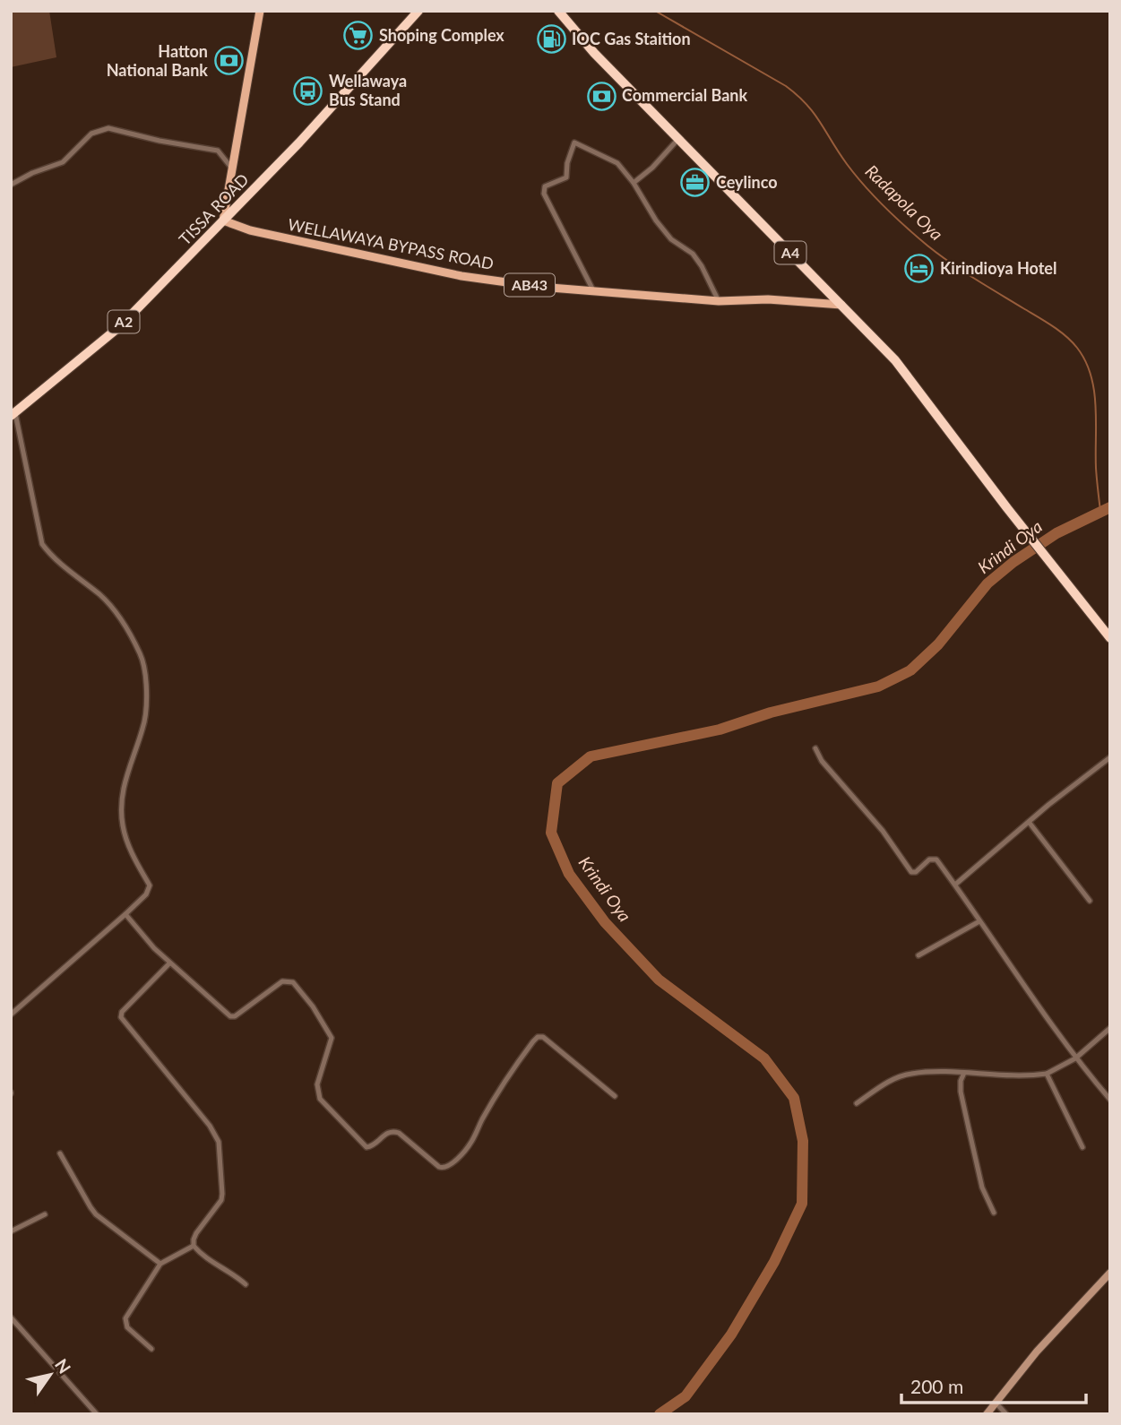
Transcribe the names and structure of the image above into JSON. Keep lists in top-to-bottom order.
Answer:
{
  "streets": {
    "highway": ["TISSA ROAD", "A4", "A2"],
    "main road": ["WELLAWAYA BYPASS ROAD", "AB43"]
  },
  "crossings": [
    ["TISSA ROAD", "WELLAWAYA BYPASS ROAD"],
    ["WELLAWAYA BYPASS ROAD", "A4"]
  ],
  "water": ["Radapola Oya", "Krindi Oya"],
  "places": {
    "supermarket": ["Shoping Complex"],
    "fuel station": ["IOC Gas Staition"],
    "bank": ["Hatton National Bank", "Commercial Bank"],
    "bus stop": ["Wellawaya Bus Stand"],
    "office": ["Ceylinco"],
    "hotel": ["Kirindioya Hotel"]
  },
  "scale_bar": "200 m",
  "north": "top right"
}
